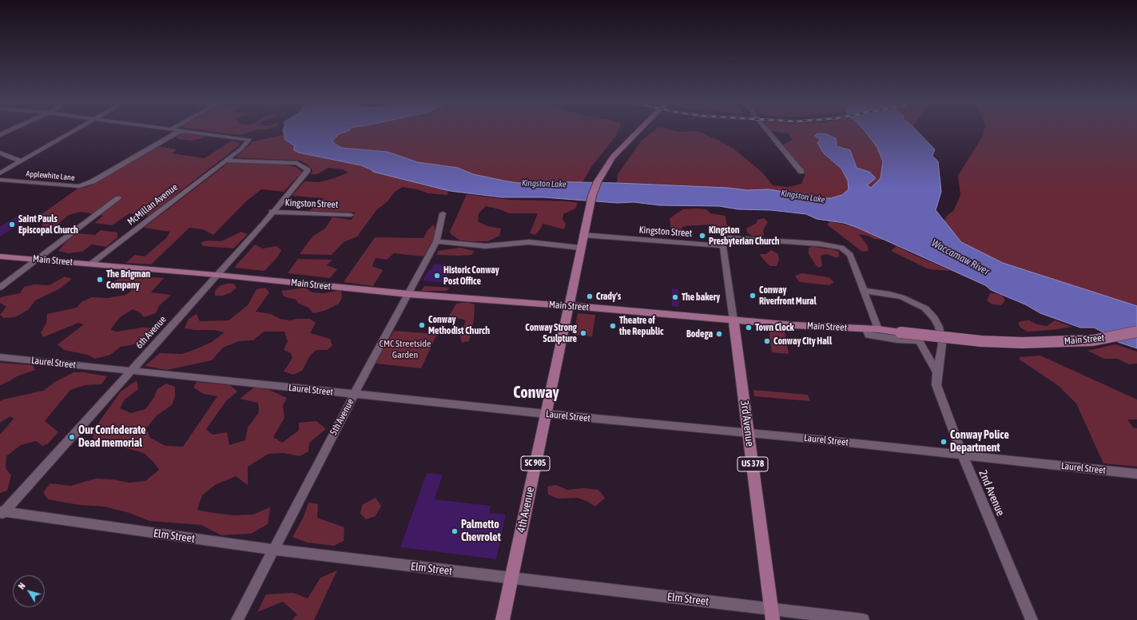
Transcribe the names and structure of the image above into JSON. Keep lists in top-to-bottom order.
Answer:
{
  "streets": {
    "main road": [
      "Main Street",
      "3rd Avenue",
      "SC 905",
      "US 378",
      "4th Avenue"
    ],
    "street": [
      "Applewhite Lane",
      "Kingston Street",
      "McMillan Avenue",
      "6th Avenue",
      "Laurel Street",
      "5th Avenue",
      "2nd Avenue",
      "Elm Street"
    ]
  },
  "crossings": [
    ["Kingston Street", "6th Avenue"],
    ["Kingston Street", "3rd Avenue"],
    ["Kingston Street", "SC 905"],
    ["McMillan Avenue", "Main Street"],
    ["McMillan Avenue", "6th Avenue"],
    ["Main Street", "6th Avenue"],
    ["Main Street", "5th Avenue"],
    ["Main Street", "3rd Avenue"],
    ["Main Street", "SC 905"],
    ["Main Street", "4th Avenue"],
    ["6th Avenue", "Laurel Street"],
    ["6th Avenue", "Elm Street"],
    ["Laurel Street", "5th Avenue"],
    ["Laurel Street", "3rd Avenue"],
    ["Laurel Street", "2nd Avenue"],
    ["Laurel Street", "4th Avenue"],
    ["5th Avenue", "Elm Street"],
    ["3rd Avenue", "Elm Street"],
    ["SC 905", "4th Avenue"],
    ["4th Avenue", "Elm Street"]
  ],
  "districts": ["Conway"],
  "water": ["Kingston Lake", "Waccamaw River"],
  "parks": ["CMC Streetside Garden"],
  "places": [
    "Saint Pauls Episcopal Church",
    "Kingston Presbyterian Church",
    "Historic Conway Post Office",
    "The Brigman Company",
    "Conway Riverfront Mural",
    "Crady's",
    "The bakery",
    "Conway Methodist Church",
    "Theatre of the Republic",
    "Town Clock",
    "Conway Strong Sculpture",
    "Bodega",
    "Conway City Hall",
    "Our Confederate Dead memorial",
    "Conway Police Department",
    "Palmetto Chevrolet"
  ],
  "north": "top left"
}
